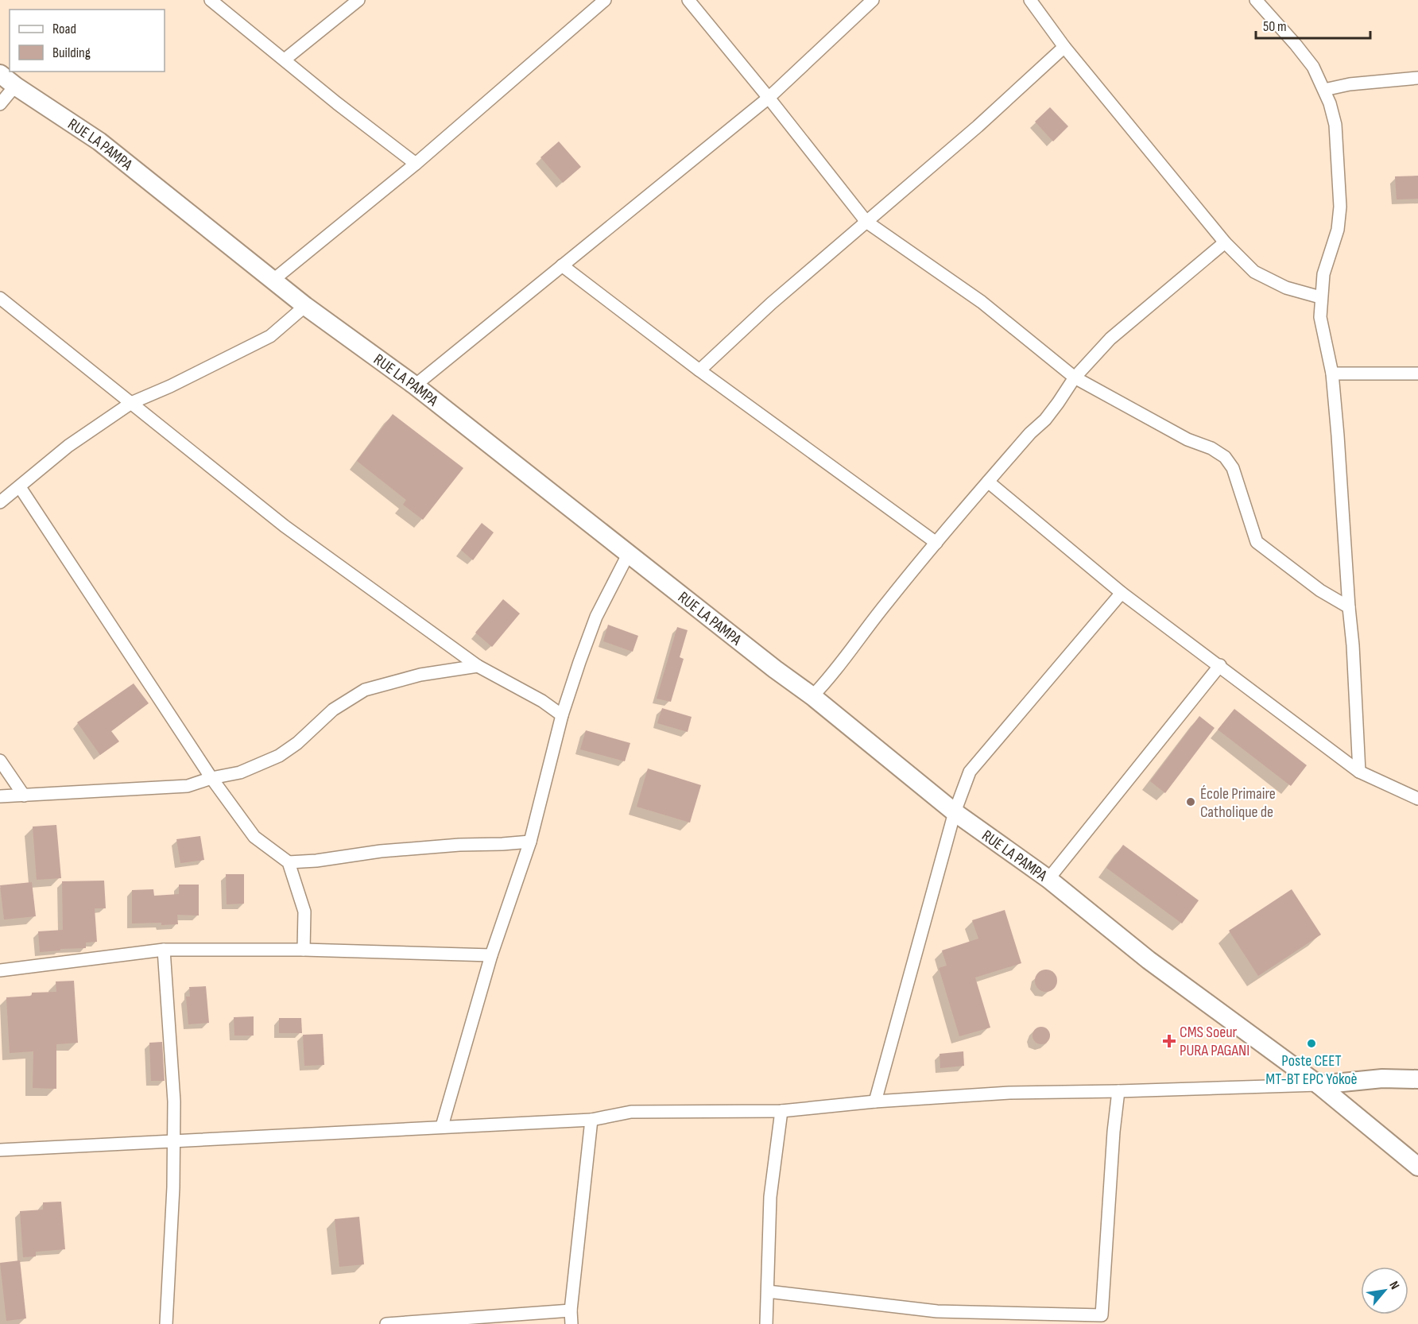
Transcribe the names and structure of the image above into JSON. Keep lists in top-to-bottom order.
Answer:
{
  "streets": {
    "street": ["RUE LA PAMPA"]
  },
  "places": {
    "other": ["École Primaire Catholique de", "Poste CEET MT-BT EPC Yokoè"],
    "health": ["CMS Soeur PURA PAGANI"]
  },
  "legend": ["Road", "Building"],
  "scale_bar": "50 m",
  "north": "top right"
}
